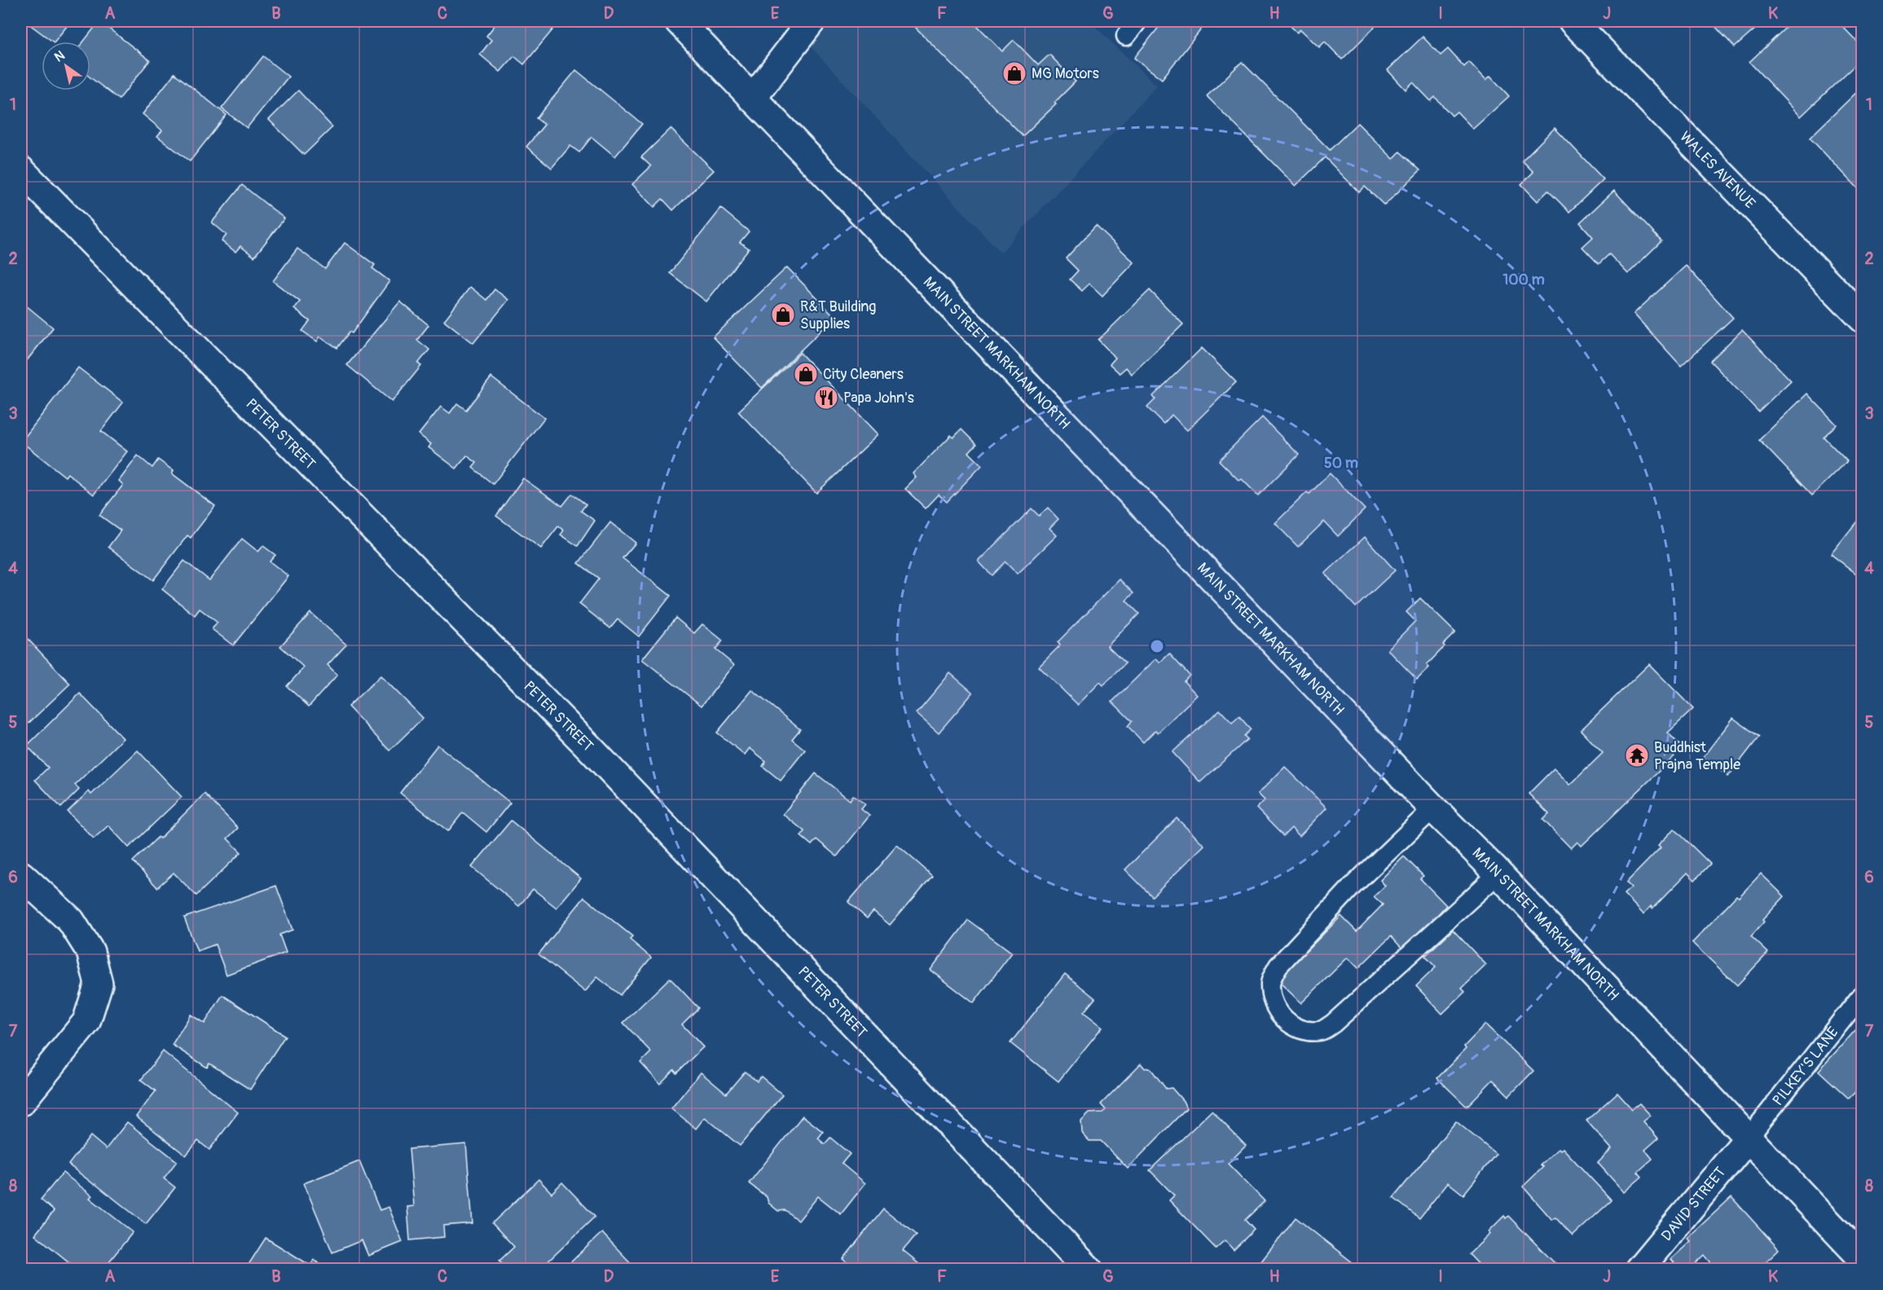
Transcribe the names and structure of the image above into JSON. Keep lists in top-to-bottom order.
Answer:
{
  "streets": {
    "street": [
      "WALES AVENUE",
      "MAIN STREET MARKHAM NORTH",
      "PETER STREET",
      "DAVID STREET"
    ],
    "lane": ["PILKEY'S LANE"]
  },
  "crossings": [
    ["MAIN STREET MARKHAM NORTH", "PILKEY'S LANE"],
    ["MAIN STREET MARKHAM NORTH", "DAVID STREET"],
    ["PILKEY'S LANE", "DAVID STREET"]
  ],
  "places": {
    "shop": ["MG Motors", "R&T Building Supplies", "City Cleaners"],
    "restaurant": ["Papa John's"],
    "temple": ["Buddhist Prajna Temple"]
  },
  "north": "top left",
  "grid": {
    "columns": [
      "A",
      "B",
      "C",
      "D",
      "E",
      "F",
      "G",
      "H",
      "I",
      "J",
      "K"
    ],
    "rows": [
      "1",
      "2",
      "3",
      "4",
      "5",
      "6",
      "7",
      "8"
    ]
  },
  "rings": ["100 m", "50 m"]
}
